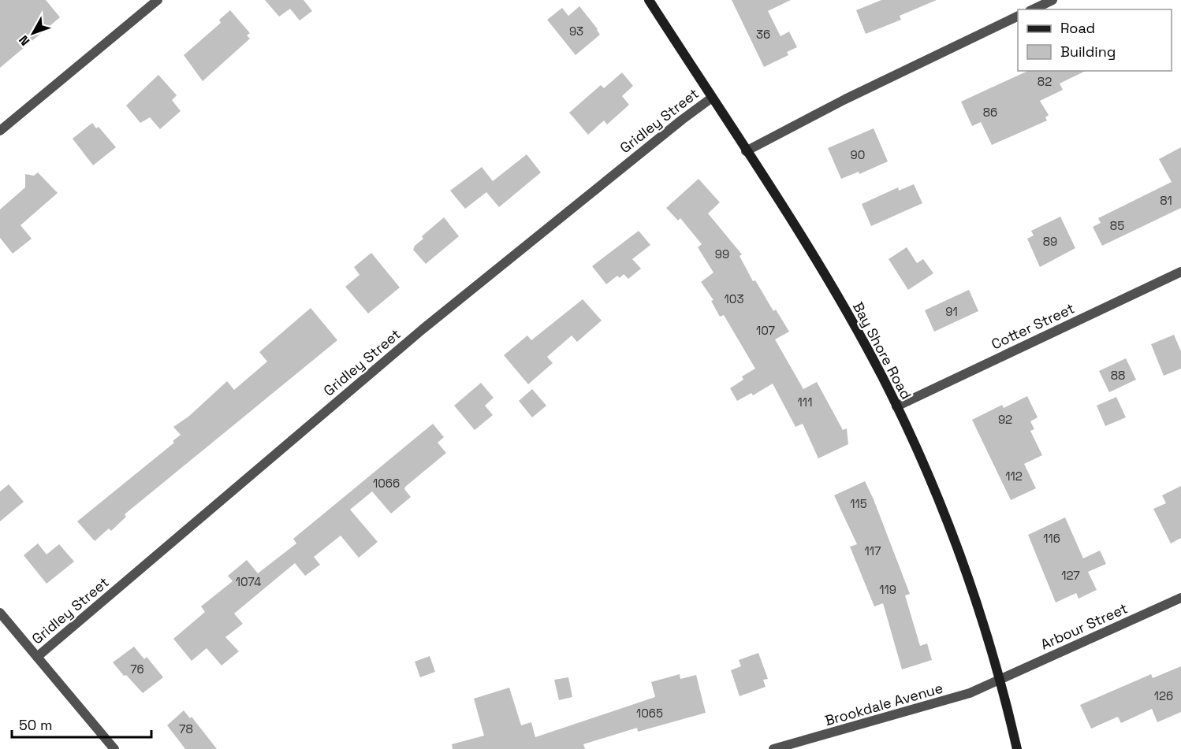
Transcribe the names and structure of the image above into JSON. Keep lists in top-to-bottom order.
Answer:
{
  "streets": {
    "main road": ["Bay Shore Road"],
    "street": [
      "Gridley Street",
      "Cotter Street",
      "Arbour Street",
      "Brookdale Avenue"
    ]
  },
  "crossings": [
    ["Gridley Street", "Bay Shore Road"],
    ["Cotter Street", "Bay Shore Road"],
    ["Bay Shore Road", "Arbour Street"],
    ["Bay Shore Road", "Brookdale Avenue"],
    ["Arbour Street", "Brookdale Avenue"]
  ],
  "house_numbers": [
    "93",
    "36",
    "82",
    "86",
    "90",
    "81",
    "85",
    "89",
    "99",
    "103",
    "91",
    "107",
    "88",
    "111",
    "92",
    "112",
    "1066",
    "115",
    "116",
    "117",
    "127",
    "1074",
    "119",
    "76",
    "126",
    "1065",
    "78"
  ],
  "legend": ["Road", "Building"],
  "scale_bar": "50 m",
  "north": "bottom left"
}
